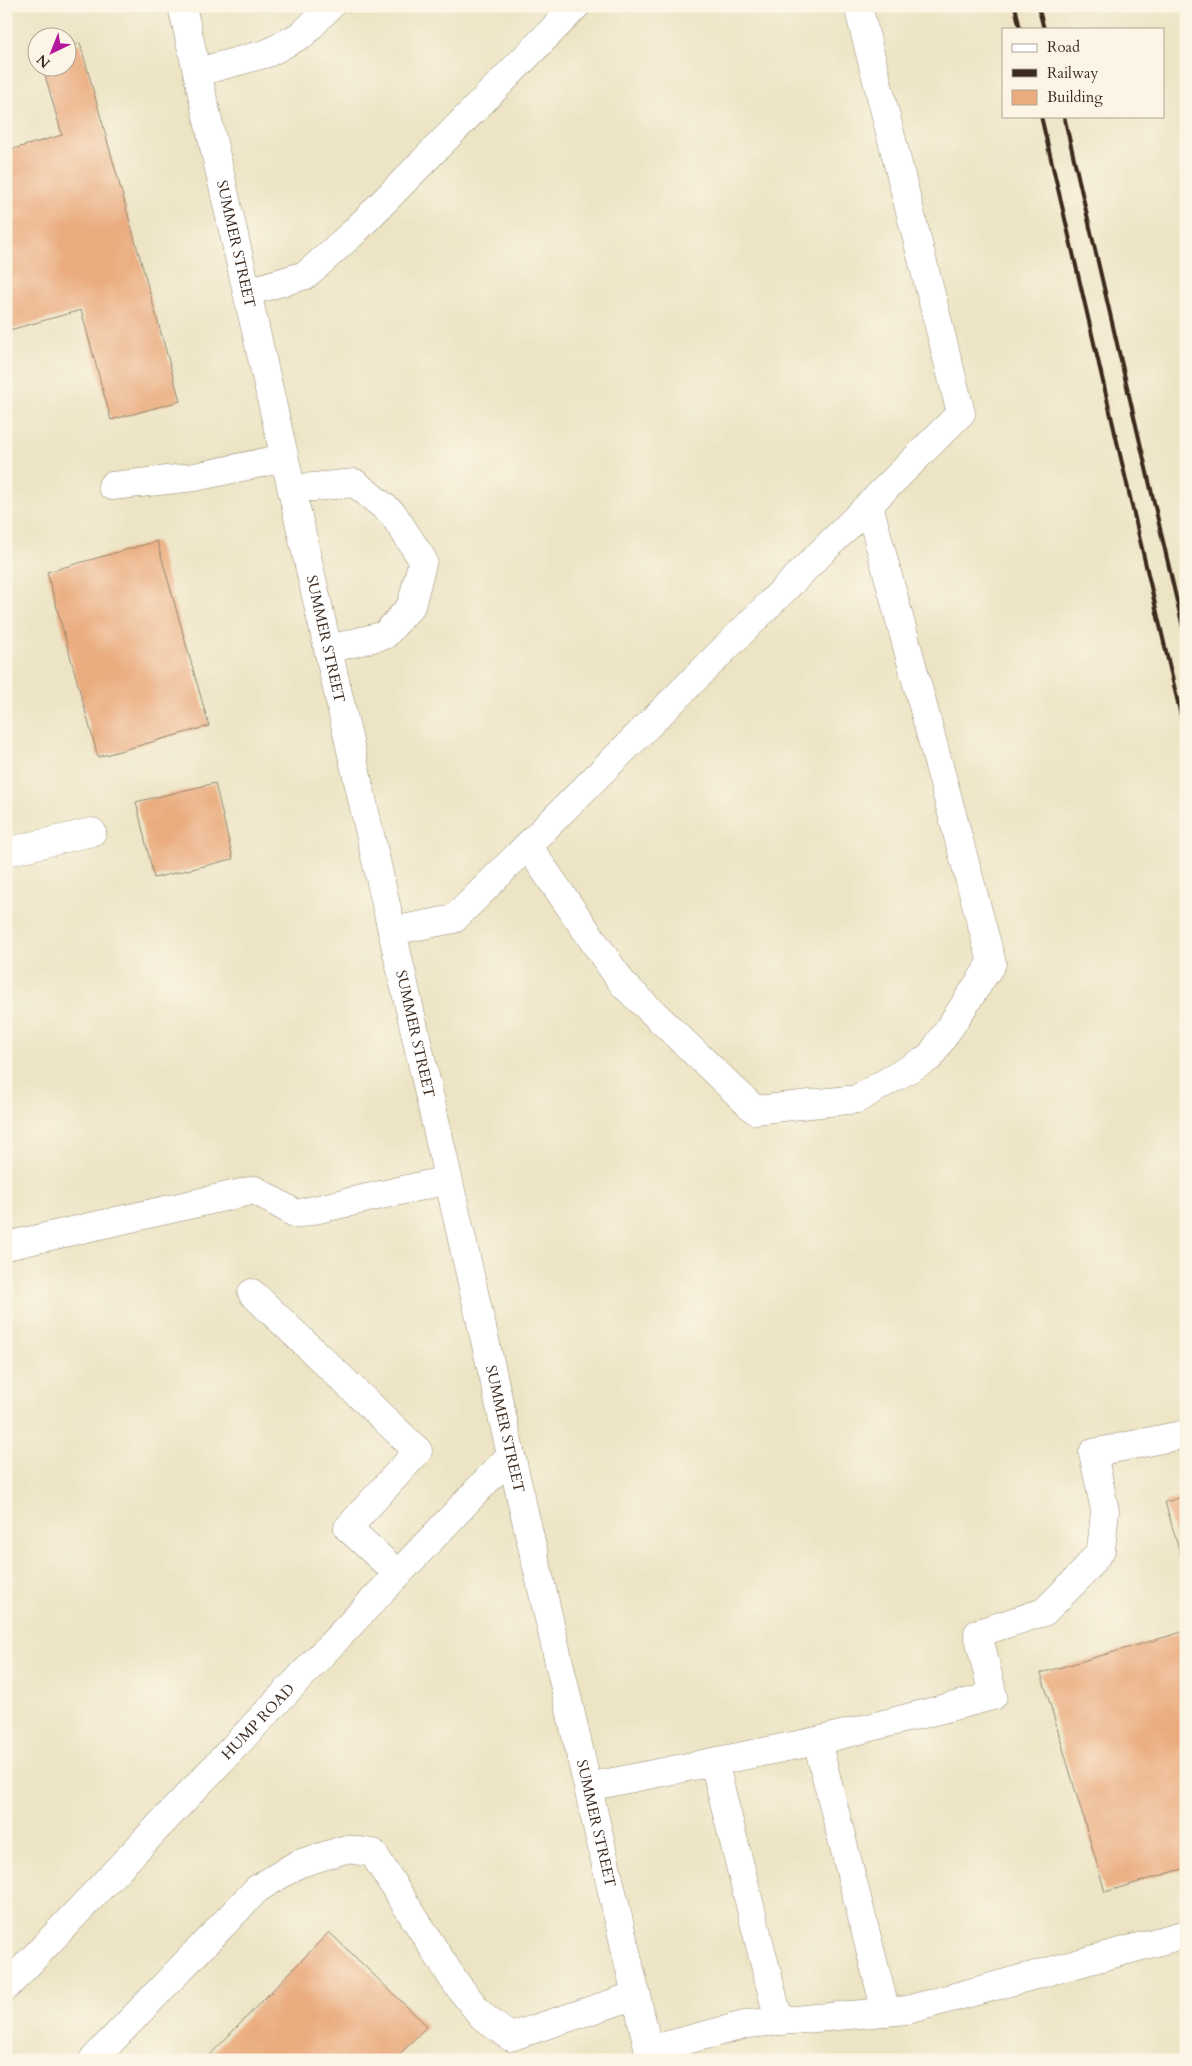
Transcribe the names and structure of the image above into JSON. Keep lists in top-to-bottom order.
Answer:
{
  "streets": {
    "street": ["SUMMER STREET", "HUMP ROAD"]
  },
  "crossings": [
    ["SUMMER STREET", "HUMP ROAD"]
  ],
  "legend": ["Road", "Railway", "Building"],
  "north": "bottom left"
}
